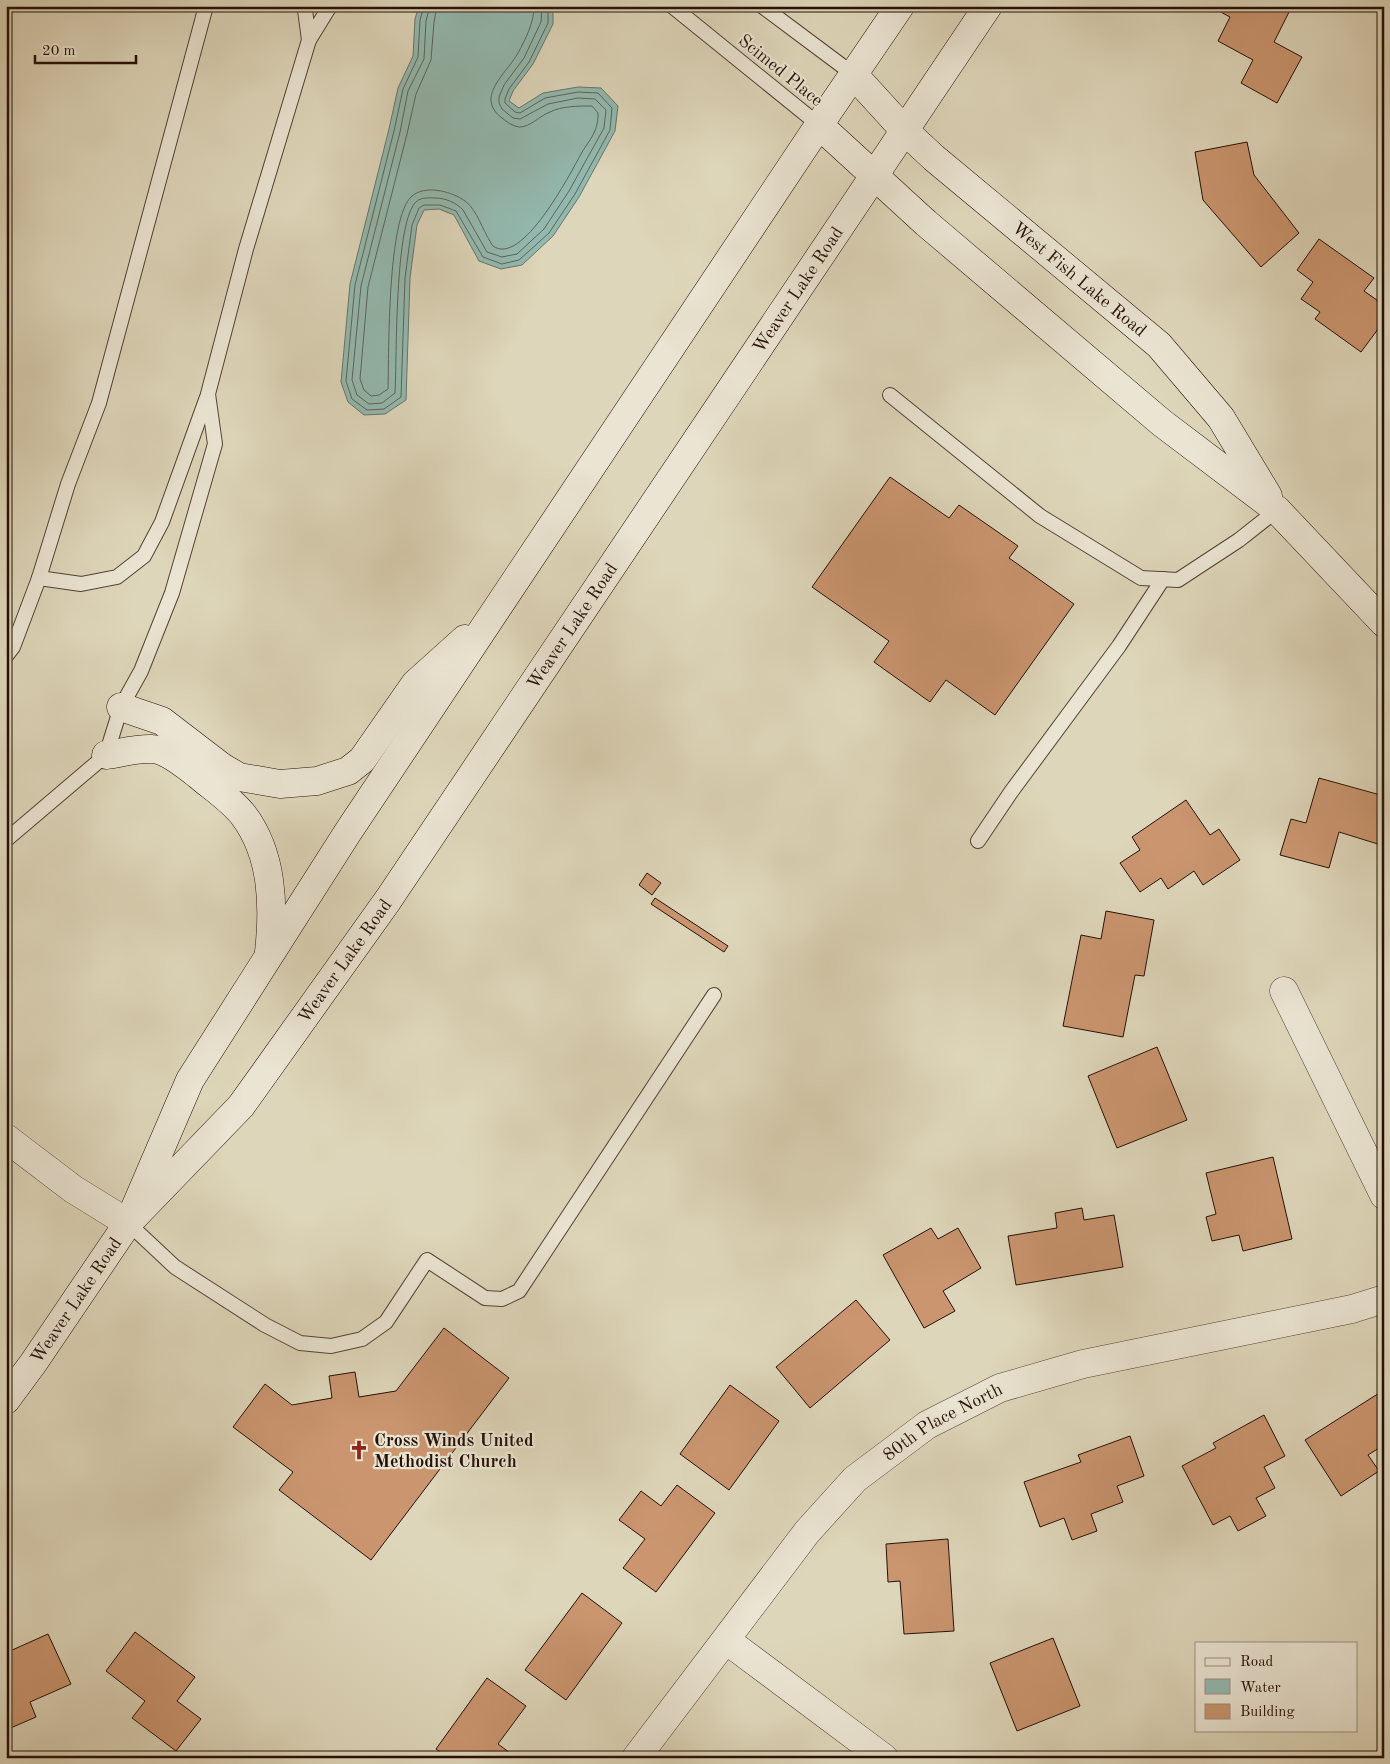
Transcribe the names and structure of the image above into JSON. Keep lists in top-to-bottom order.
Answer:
{
  "streets": {
    "main road": ["West Fish Lake Road", "Weaver Lake Road", "80th Place North"],
    "lane": ["Scimed Place"]
  },
  "crossings": [
    ["Scimed Place", "West Fish Lake Road"],
    ["Scimed Place", "Weaver Lake Road"],
    ["West Fish Lake Road", "Weaver Lake Road"]
  ],
  "places": {
    "church": ["Cross Winds United Methodist Church"]
  },
  "legend": ["Road", "Water", "Building"],
  "scale_bar": "20 m"
}
